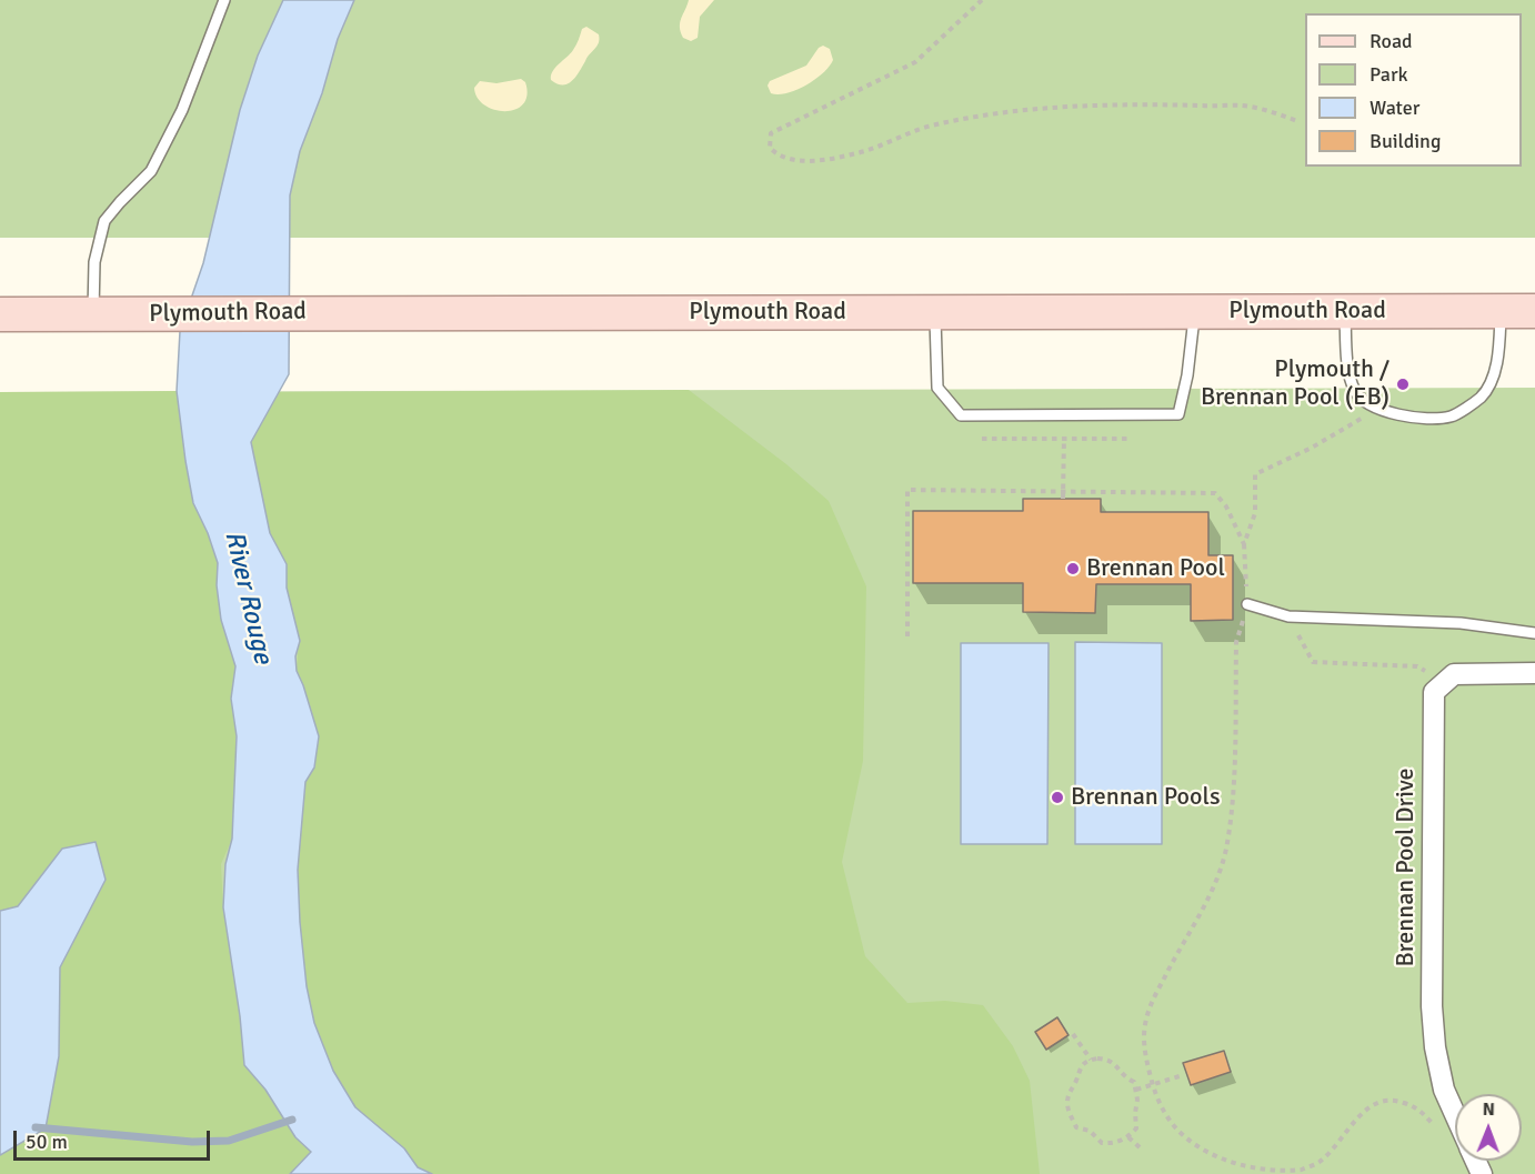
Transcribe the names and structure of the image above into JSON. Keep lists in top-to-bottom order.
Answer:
{
  "streets": {
    "main road": ["Plymouth Road"],
    "street": ["Brennan Pool Drive"]
  },
  "water": ["River Rouge"],
  "places": ["Plymouth / Brennan Pool (EB)", "Brennan Pool", "Brennan Pools"],
  "legend": [
    "Road",
    "Park",
    "Water",
    "Building"
  ],
  "scale_bar": "50 m",
  "north": "top"
}
